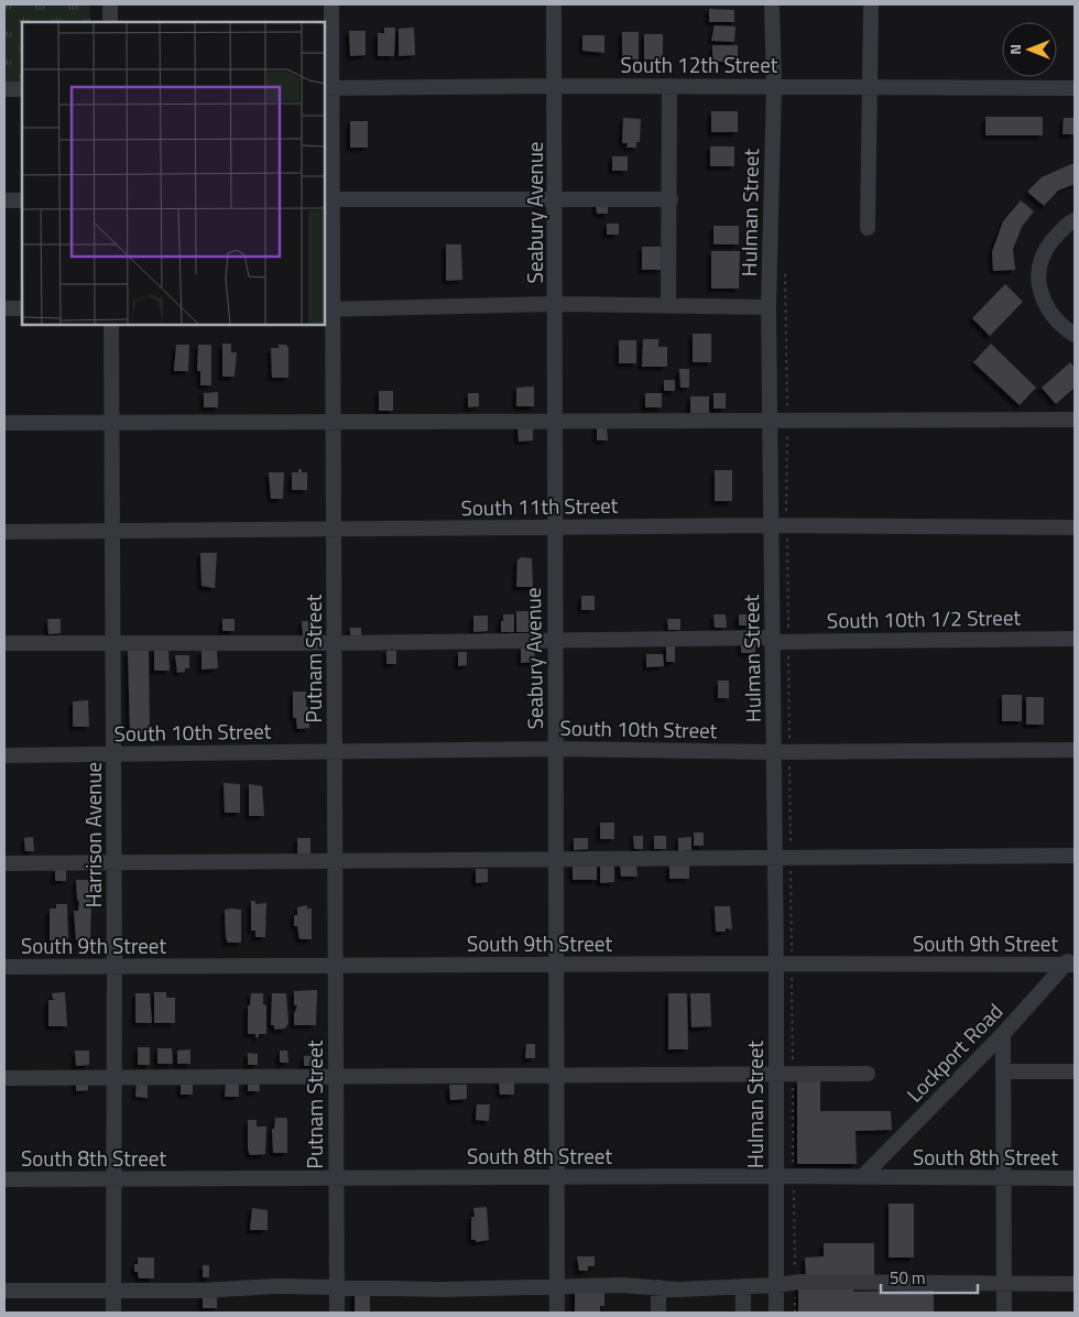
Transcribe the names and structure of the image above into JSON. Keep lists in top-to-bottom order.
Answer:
{
  "streets": {
    "street": [
      "South 12th Street",
      "Seabury Avenue",
      "Hulman Street",
      "South 11th Street",
      "South 10th 1/2 Street",
      "Putnam Street",
      "South 10th Street",
      "Harrison Avenue",
      "South 9th Street",
      "Lockport Road",
      "South 8th Street"
    ]
  },
  "crossings": [
    ["South 12th Street", "Seabury Avenue"],
    ["South 12th Street", "Hulman Street"],
    ["South 12th Street", "Putnam Street"],
    ["Seabury Avenue", "South 11th Street"],
    ["Seabury Avenue", "South 10th 1/2 Street"],
    ["Seabury Avenue", "South 10th Street"],
    ["Seabury Avenue", "South 9th Street"],
    ["Seabury Avenue", "South 8th Street"],
    ["Hulman Street", "South 11th Street"],
    ["Hulman Street", "South 10th 1/2 Street"],
    ["Hulman Street", "South 10th Street"],
    ["Hulman Street", "South 9th Street"],
    ["Hulman Street", "South 8th Street"],
    ["South 11th Street", "Putnam Street"],
    ["South 11th Street", "Harrison Avenue"],
    ["South 10th 1/2 Street", "Putnam Street"],
    ["South 10th 1/2 Street", "Harrison Avenue"],
    ["Putnam Street", "South 10th Street"],
    ["Putnam Street", "South 9th Street"],
    ["Putnam Street", "South 8th Street"],
    ["South 10th Street", "Harrison Avenue"],
    ["Harrison Avenue", "South 9th Street"],
    ["Harrison Avenue", "South 8th Street"],
    ["South 9th Street", "Lockport Road"],
    ["Lockport Road", "South 8th Street"]
  ],
  "scale_bar": "50 m",
  "north": "left"
}
